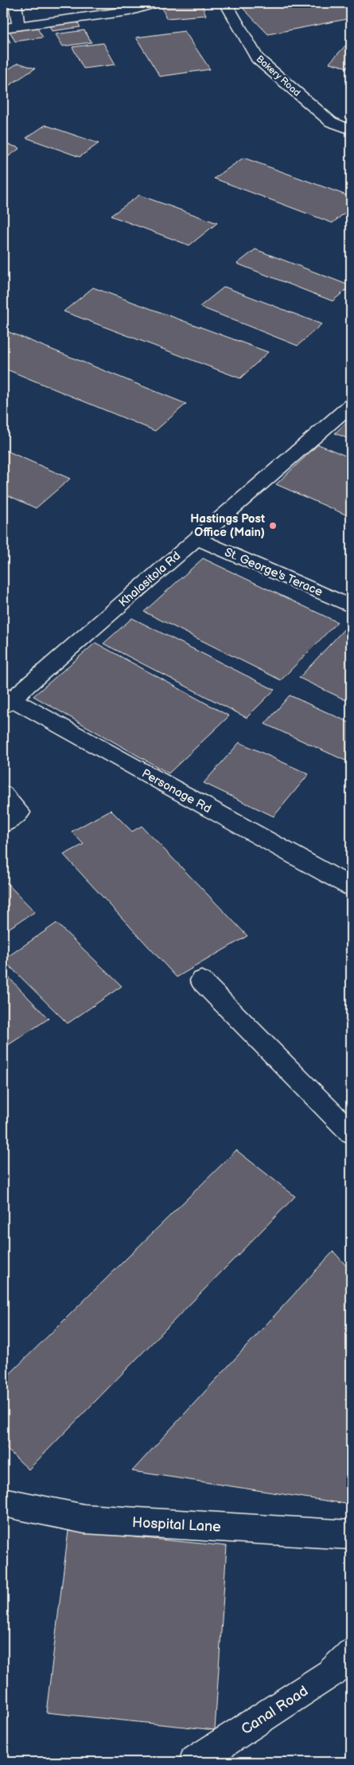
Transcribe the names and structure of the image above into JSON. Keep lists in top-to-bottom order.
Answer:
{
  "streets": {
    "street": [
      "Bakery Road",
      "St. George's Terace",
      "Khalasitola Rd",
      "Personage Rd",
      "Hospital Lane",
      "Canal Road"
    ]
  },
  "crossings": [
    ["St. George's Terace", "Khalasitola Rd"],
    ["Khalasitola Rd", "Personage Rd"]
  ],
  "places": ["Hastings Post Office (Main)"]
}
